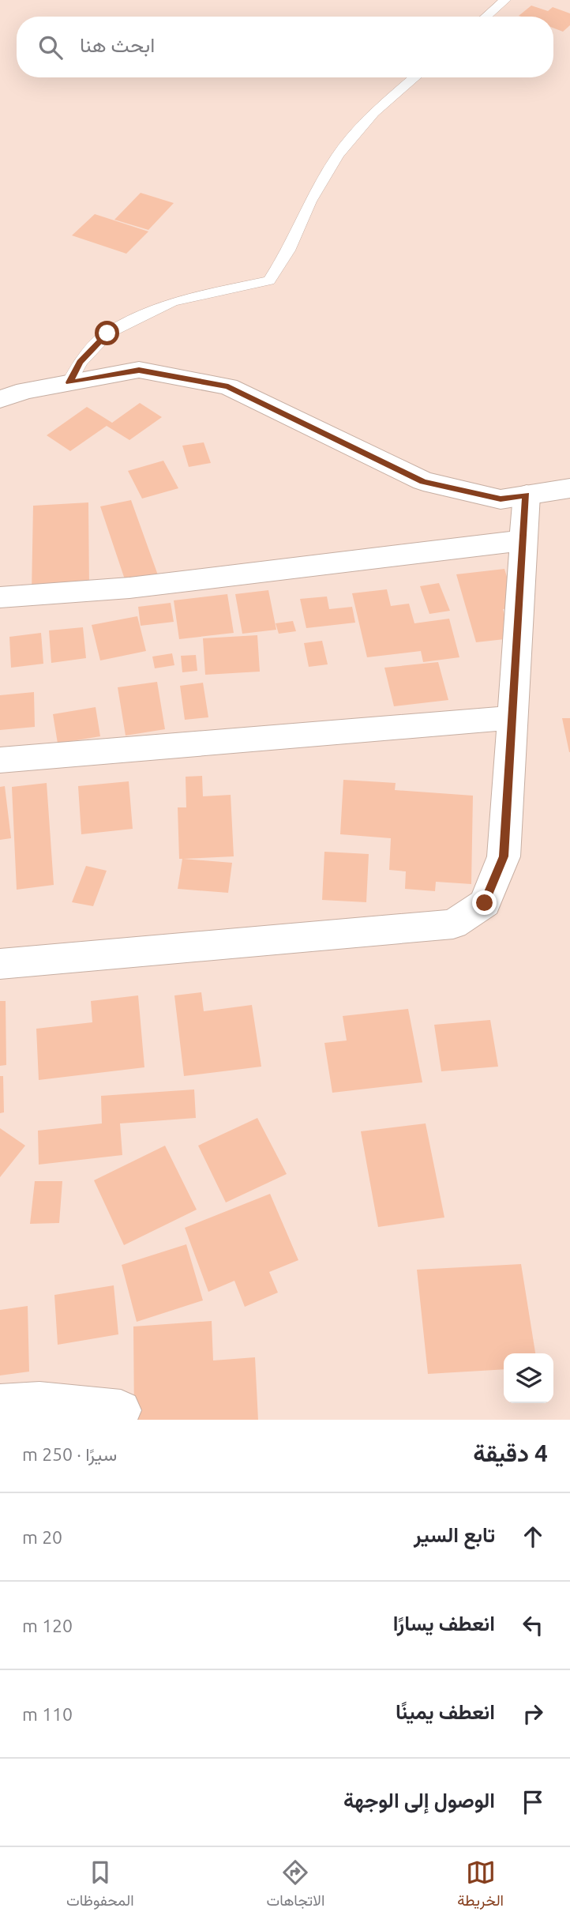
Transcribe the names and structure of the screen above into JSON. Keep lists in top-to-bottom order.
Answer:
{
  "page": {
    "search": "ابحث هنا",
    "heading": ["4 دقيقة", "سيرًا · 250 m"],
    "list": [
      ["تابع السير", "20 m"],
      ["انعطف يسارًا", "120 m"],
      ["انعطف يمينًا", "110 m"],
      "الوصول إلى الوجهة"
    ],
    "nav": ["الخريطة", "الاتجاهات", "المحفوظات"]
  }
}
